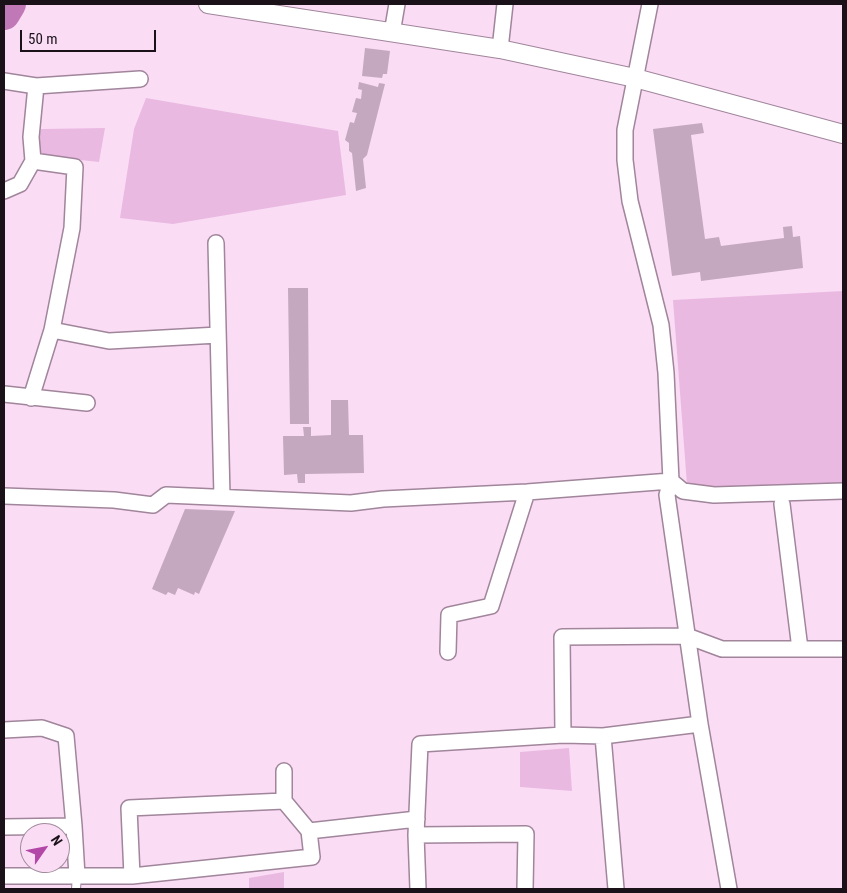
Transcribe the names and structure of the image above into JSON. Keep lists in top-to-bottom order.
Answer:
{
  "scale_bar": "50 m",
  "north": "top right"
}
